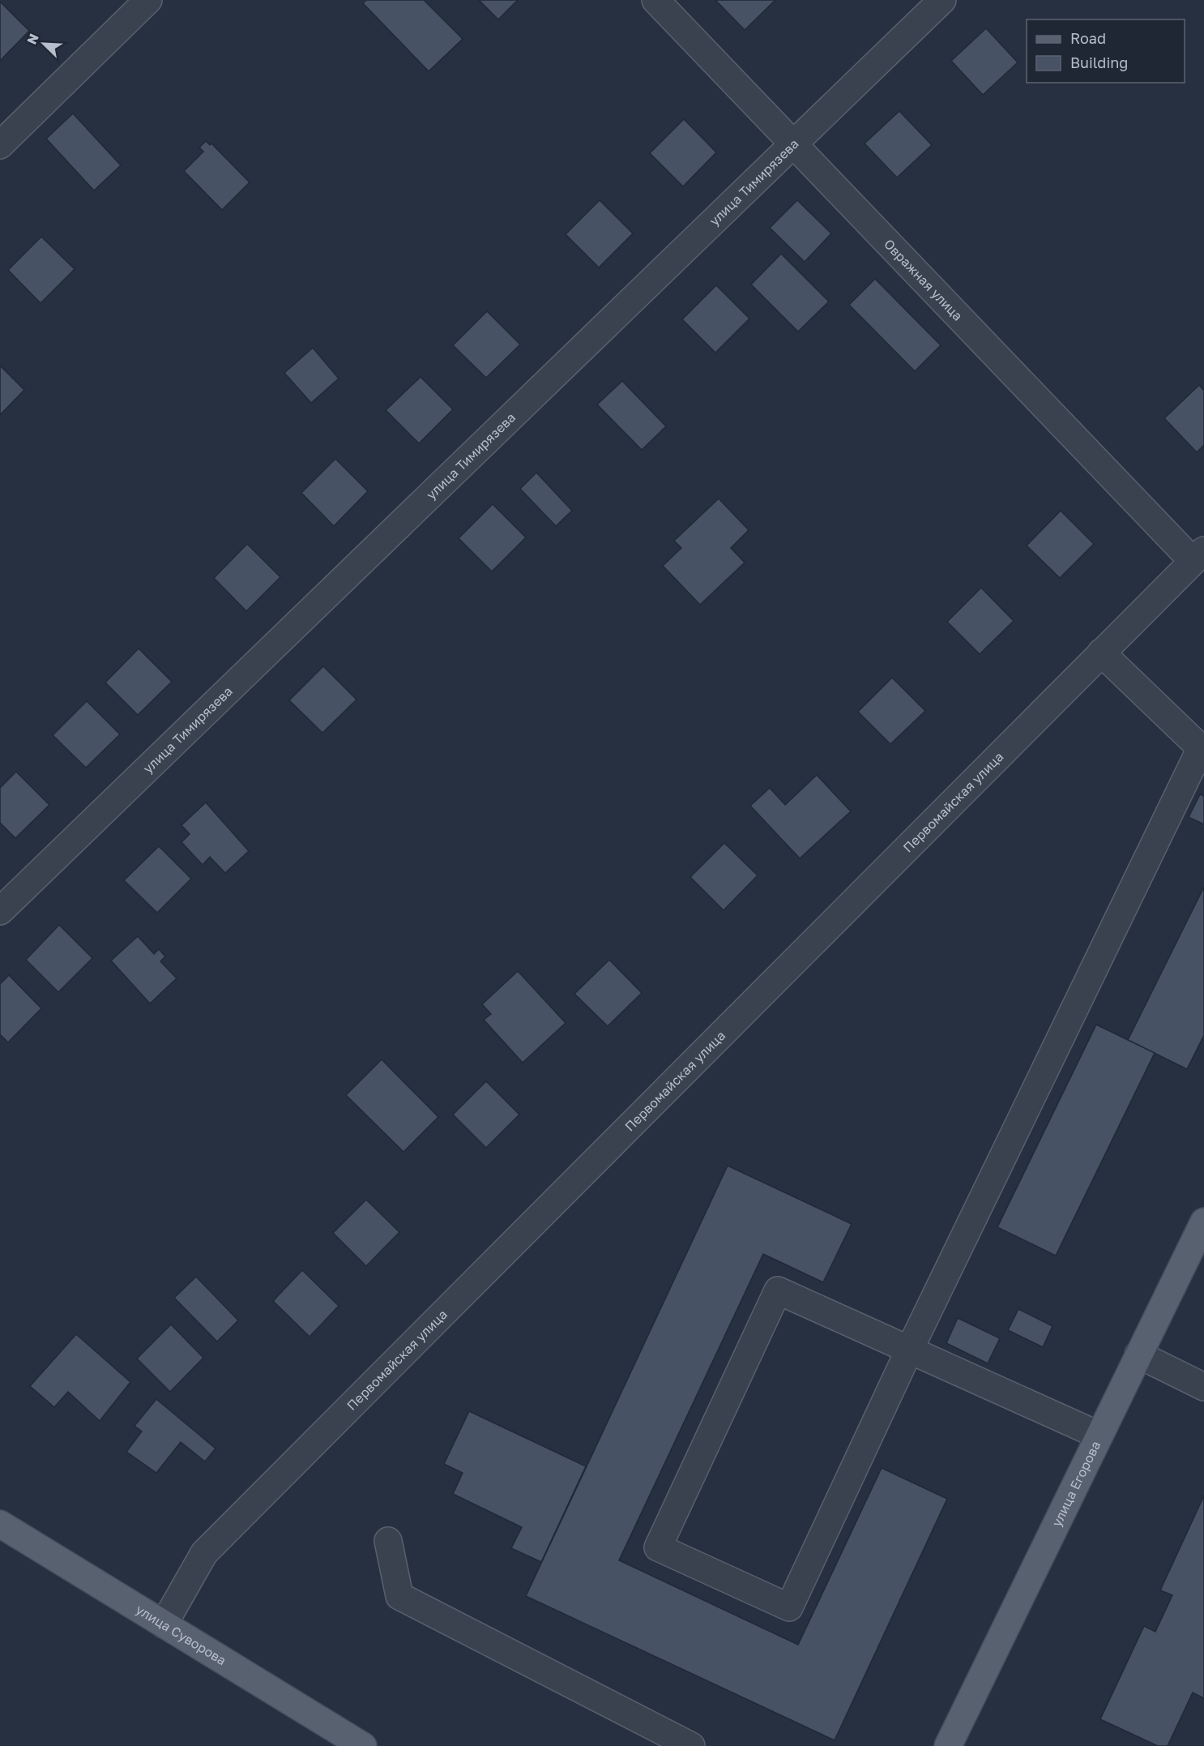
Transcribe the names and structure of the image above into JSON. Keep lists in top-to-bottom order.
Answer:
{
  "streets": {
    "main road": ["улица Егорова", "улица Суворова"],
    "street": ["улица Тимирязева", "Овражная улица", "Первомайская улица"]
  },
  "crossings": [
    ["улица Тимирязева", "Овражная улица"],
    ["Овражная улица", "Первомайская улица"],
    ["Первомайская улица", "улица Суворова"]
  ],
  "legend": ["Road", "Building"],
  "north": "top left"
}
